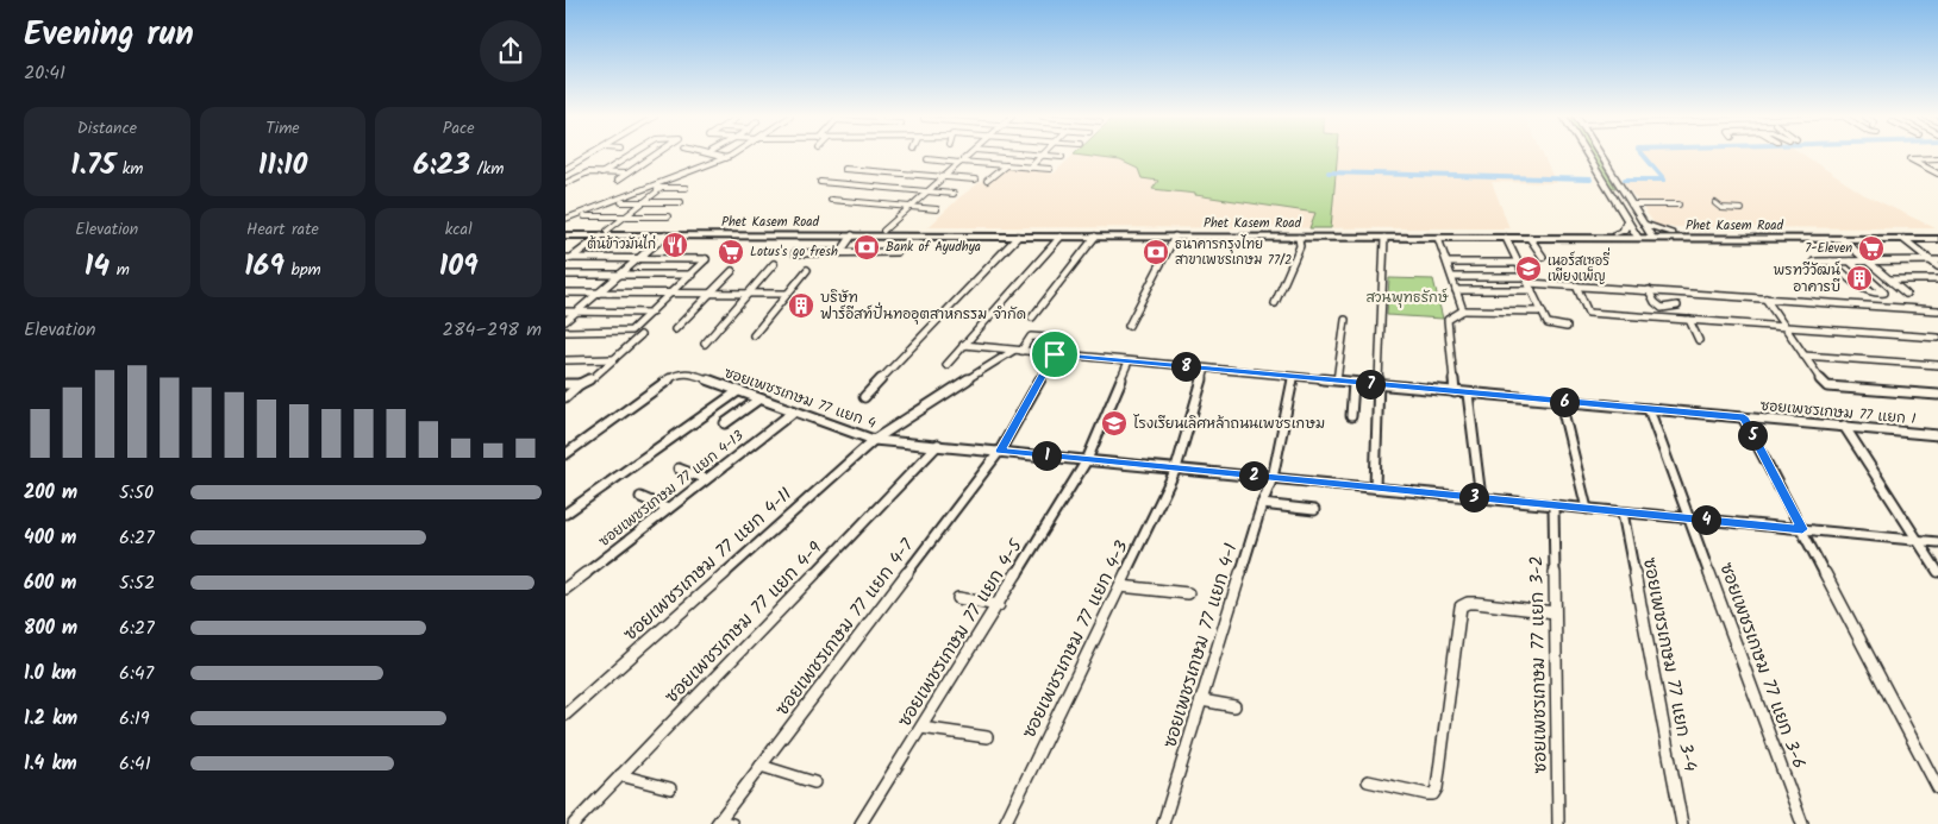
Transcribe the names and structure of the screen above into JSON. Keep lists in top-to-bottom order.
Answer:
{
  "streets": {
    "main road": ["Phet Kasem Road"],
    "street": [
      "ซอยเพชรเกษม 77 แยก 4",
      "ซอยเพชรเกษม 77 แยก 1",
      "ซอยเพชรเกษม 77 แยก 4-13",
      "ซอยเพชรเกษม 77 แยก 4-11",
      "ซอยเพชรเกษม 77 แยก 4-9",
      "ซอยเพชรเกษม 77 แยก 4-7",
      "ซอยเพชรเกษม 77 แยก 4-5",
      "ซอยเพชรเกษม 77 แยก 4-3",
      "ซอยเพชรเกษม 77 แยก 4-1",
      "ซอยเพชรเกษม 77 แยก 3-2",
      "ซอยเพชรเกษม 77 แยก 3-4",
      "ซอยเพชรเกษม 77 แยก 3-6"
    ]
  },
  "crossings": [
    ["ซอยเพชรเกษม 77 แยก 4", "ซอยเพชรเกษม 77 แยก 4-13"],
    ["ซอยเพชรเกษม 77 แยก 4", "ซอยเพชรเกษม 77 แยก 4-11"],
    ["ซอยเพชรเกษม 77 แยก 4", "ซอยเพชรเกษม 77 แยก 4-9"],
    ["ซอยเพชรเกษม 77 แยก 4", "ซอยเพชรเกษม 77 แยก 4-7"],
    ["ซอยเพชรเกษม 77 แยก 4", "ซอยเพชรเกษม 77 แยก 4-5"],
    ["ซอยเพชรเกษม 77 แยก 4", "ซอยเพชรเกษม 77 แยก 4-3"],
    ["ซอยเพชรเกษม 77 แยก 4", "ซอยเพชรเกษม 77 แยก 4-1"],
    ["ซอยเพชรเกษม 77 แยก 4", "ซอยเพชรเกษม 77 แยก 3-2"],
    ["ซอยเพชรเกษม 77 แยก 4", "ซอยเพชรเกษม 77 แยก 3-4"],
    ["ซอยเพชรเกษม 77 แยก 4", "ซอยเพชรเกษม 77 แยก 3-6"],
    ["ซอยเพชรเกษม 77 แยก 1", "ซอยเพชรเกษม 77 แยก 4-11"],
    ["ซอยเพชรเกษม 77 แยก 1", "ซอยเพชรเกษม 77 แยก 4-7"],
    ["ซอยเพชรเกษม 77 แยก 1", "ซอยเพชรเกษม 77 แยก 4-5"],
    ["ซอยเพชรเกษม 77 แยก 1", "ซอยเพชรเกษม 77 แยก 4-3"],
    ["ซอยเพชรเกษม 77 แยก 1", "ซอยเพชรเกษม 77 แยก 4-1"],
    ["ซอยเพชรเกษม 77 แยก 1", "ซอยเพชรเกษม 77 แยก 3-6"]
  ],
  "parks": ["สวนพุทธรักษ์"],
  "places": {
    "restaurant": ["ต้นข้าวมันไก่"],
    "bank": ["Bank of Ayudhya", "ธนาคารกรุงไทย สาขาเพชรเกษม 77/2"],
    "supermarket": ["7-Eleven", "Lotus's go fresh"],
    "school or university": ["เนอร์สเซอรี่ เพียงเพ็ญ", "โรงเรียนเลิศหล้าถนนเพชรเกษม"],
    "building": ["พรทวีวัฒน์ อาคารบี", "บริษัท ฟาร์อีสท์ปั่นทออุตสาหกรรม จำกัด"]
  },
  "page": {
    "heading": ["Evening run", "20:41"],
    "stats": [
      ["Distance", "1.75 km"],
      ["Time", "11:10"],
      ["Pace", "6:23 /km"],
      ["Elevation", "14 m"],
      ["Heart rate", "169 bpm"],
      ["kcal", "109"]
    ],
    "chart": ["Elevation", "284–298 m"],
    "pins": [
      "8",
      "7",
      "6",
      "5",
      "1",
      "2",
      "3",
      "4"
    ],
    "list": [
      {
        "name": "200 m",
        "note": "5:50"
      },
      {
        "name": "400 m",
        "note": "6:27"
      },
      {
        "name": "600 m",
        "note": "5:52"
      },
      {
        "name": "800 m",
        "note": "6:27"
      },
      {
        "name": "1.0 km",
        "note": "6:47"
      },
      {
        "name": "1.2 km",
        "note": "6:19"
      },
      {
        "name": "1.4 km",
        "note": "6:41"
      }
    ]
  }
}
